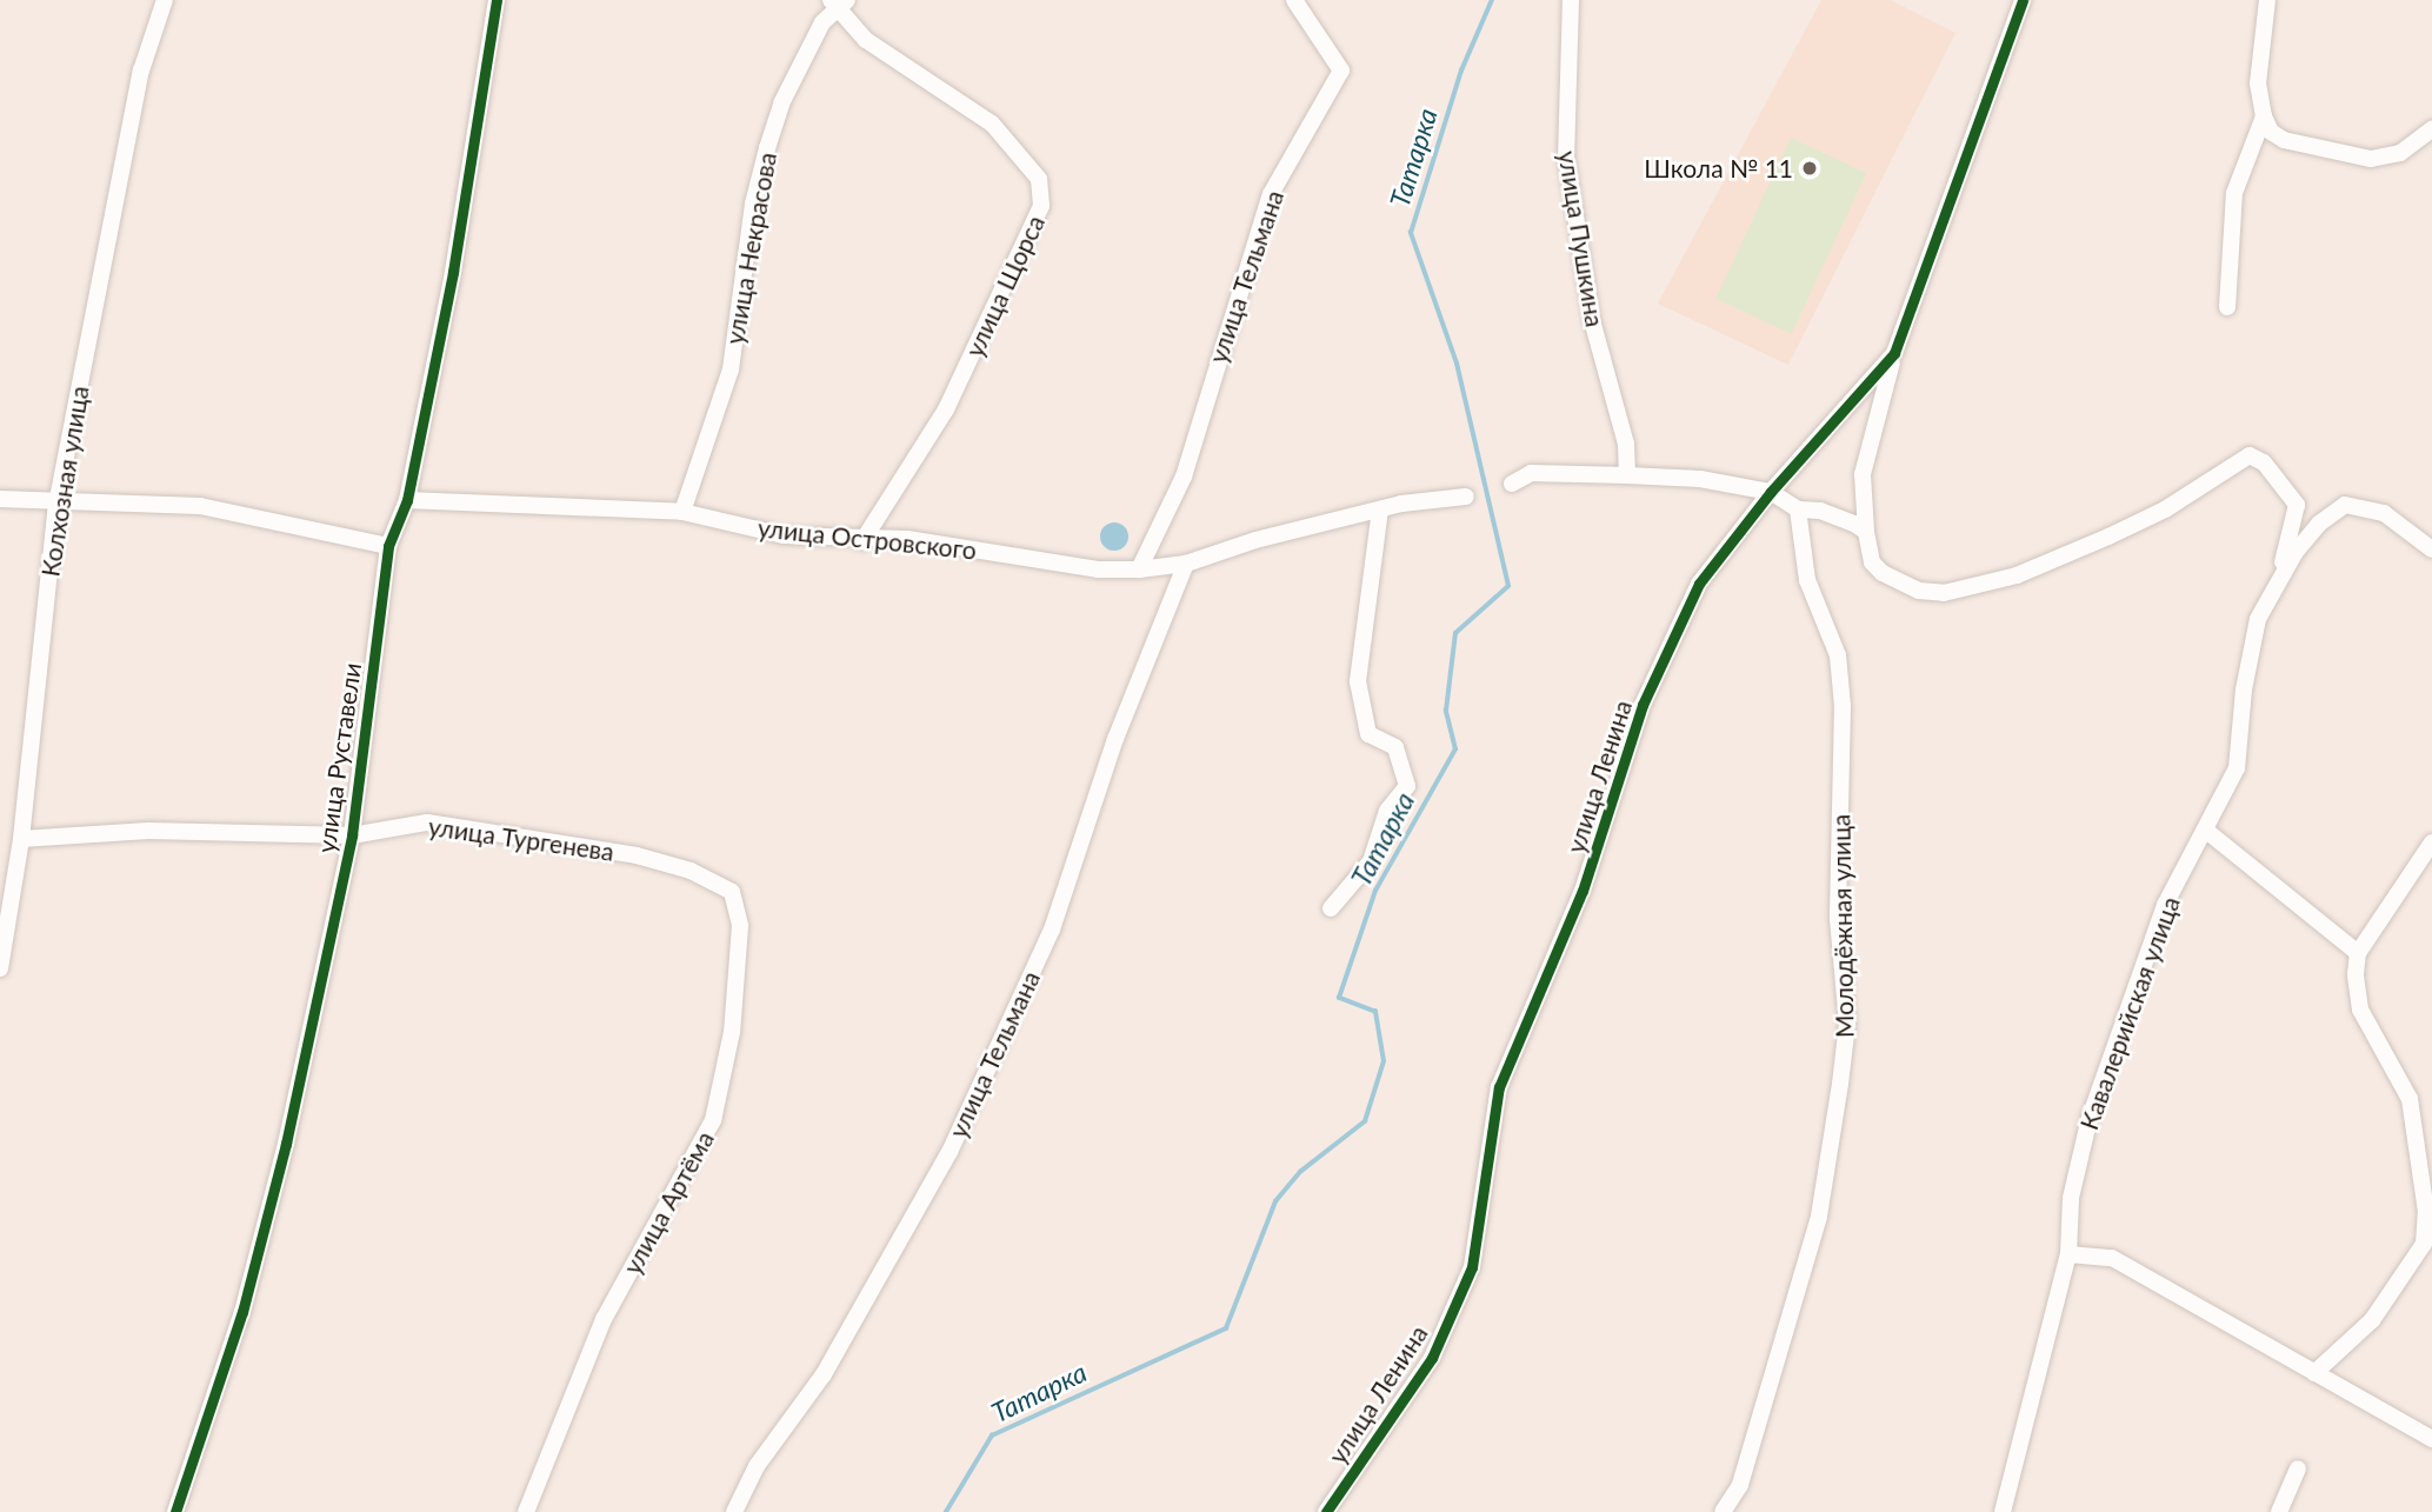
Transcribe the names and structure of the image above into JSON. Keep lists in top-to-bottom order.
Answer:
{
  "streets": {
    "street": [
      "улица Пушкина",
      "улица Некрасова",
      "улица Тельмана",
      "улица Щорса",
      "Колхозная улица",
      "улица Островского",
      "улица Руставели",
      "улица Ленина",
      "улица Тургенева",
      "Молодёжная улица",
      "Кавалерийская улица",
      "улица Артёма"
    ]
  },
  "crossings": [
    ["улица Некрасова", "улица Щорса"],
    ["улица Некрасова", "улица Островского"],
    ["улица Тельмана", "улица Островского"],
    ["улица Щорса", "улица Островского"],
    ["Колхозная улица", "улица Тургенева"],
    ["улица Островского", "улица Руставели"],
    ["улица Руставели", "улица Тургенева"],
    ["улица Тургенева", "улица Артёма"]
  ],
  "water": ["Татарка"],
  "places": ["Школа № 11"]
}
